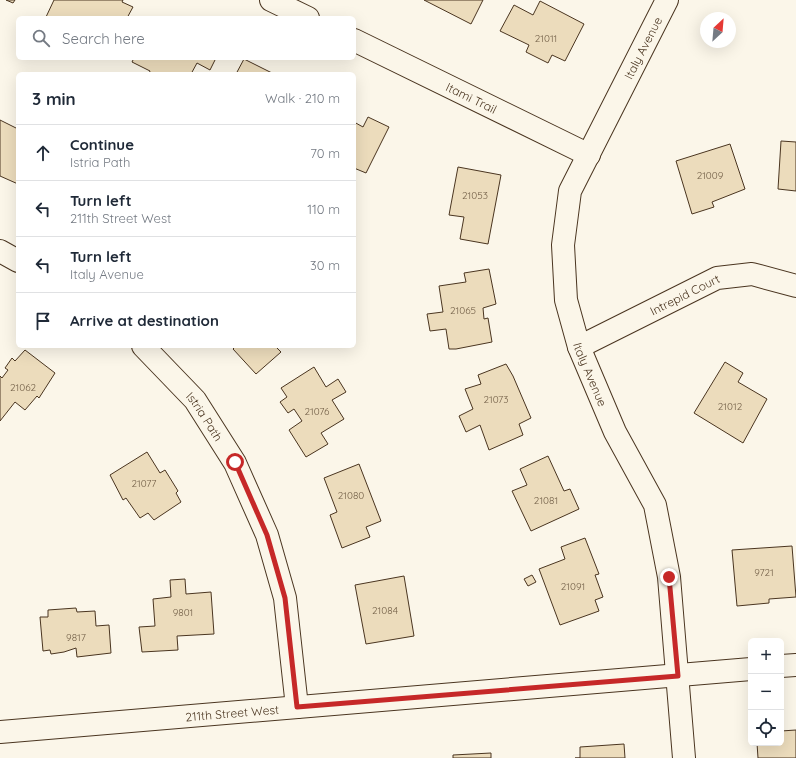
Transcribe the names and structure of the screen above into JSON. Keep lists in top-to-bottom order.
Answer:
{
  "streets": {
    "street": [
      "Italy Avenue",
      "Itami Trail",
      "Intrepid Court",
      "Istria Path",
      "211th Street West"
    ]
  },
  "crossings": [
    ["Italy Avenue", "Itami Trail"],
    ["Italy Avenue", "Intrepid Court"],
    ["Italy Avenue", "211th Street West"],
    ["Istria Path", "211th Street West"]
  ],
  "house_numbers": [
    "21011",
    "21009",
    "21053",
    "21065",
    "21062",
    "21073",
    "21012",
    "21076",
    "21077",
    "21080",
    "21081",
    "9721",
    "21091",
    "21084",
    "9801",
    "9817"
  ],
  "north": "top right",
  "page": {
    "search": "Search here",
    "heading": ["3 min", "Walk · 210 m"],
    "list": [
      ["Continue", "Istria Path", "70 m"],
      ["Turn left", "211th Street West", "110 m"],
      ["Turn left", "Italy Avenue", "30 m"],
      "Arrive at destination"
    ],
    "map_buttons": ["+", "−"]
  }
}
